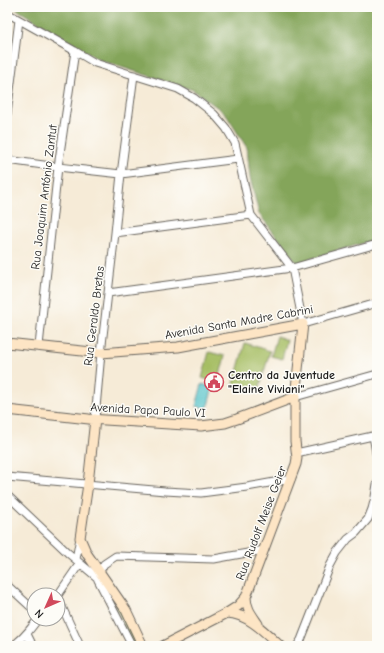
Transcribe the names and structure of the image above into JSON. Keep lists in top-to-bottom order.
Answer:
{
  "streets": {
    "main road": [
      "Rua Geraldo Bretas",
      "Avenida Santa Madre Cabrini",
      "Avenida Papa Paulo VI",
      "Rua Rudolf Meise Geier"
    ],
    "street": ["Rua Joaquim António Zantut"]
  },
  "crossings": [
    ["Rua Joaquim António Zantut", "Avenida Santa Madre Cabrini"],
    ["Rua Geraldo Bretas", "Avenida Santa Madre Cabrini"],
    ["Rua Geraldo Bretas", "Avenida Papa Paulo VI"],
    ["Avenida Santa Madre Cabrini", "Rua Rudolf Meise Geier"],
    ["Avenida Papa Paulo VI", "Rua Rudolf Meise Geier"]
  ],
  "places": {
    "public building": ["Centro da Juventude \"Elaine Viviani\""]
  },
  "north": "bottom left"
}
